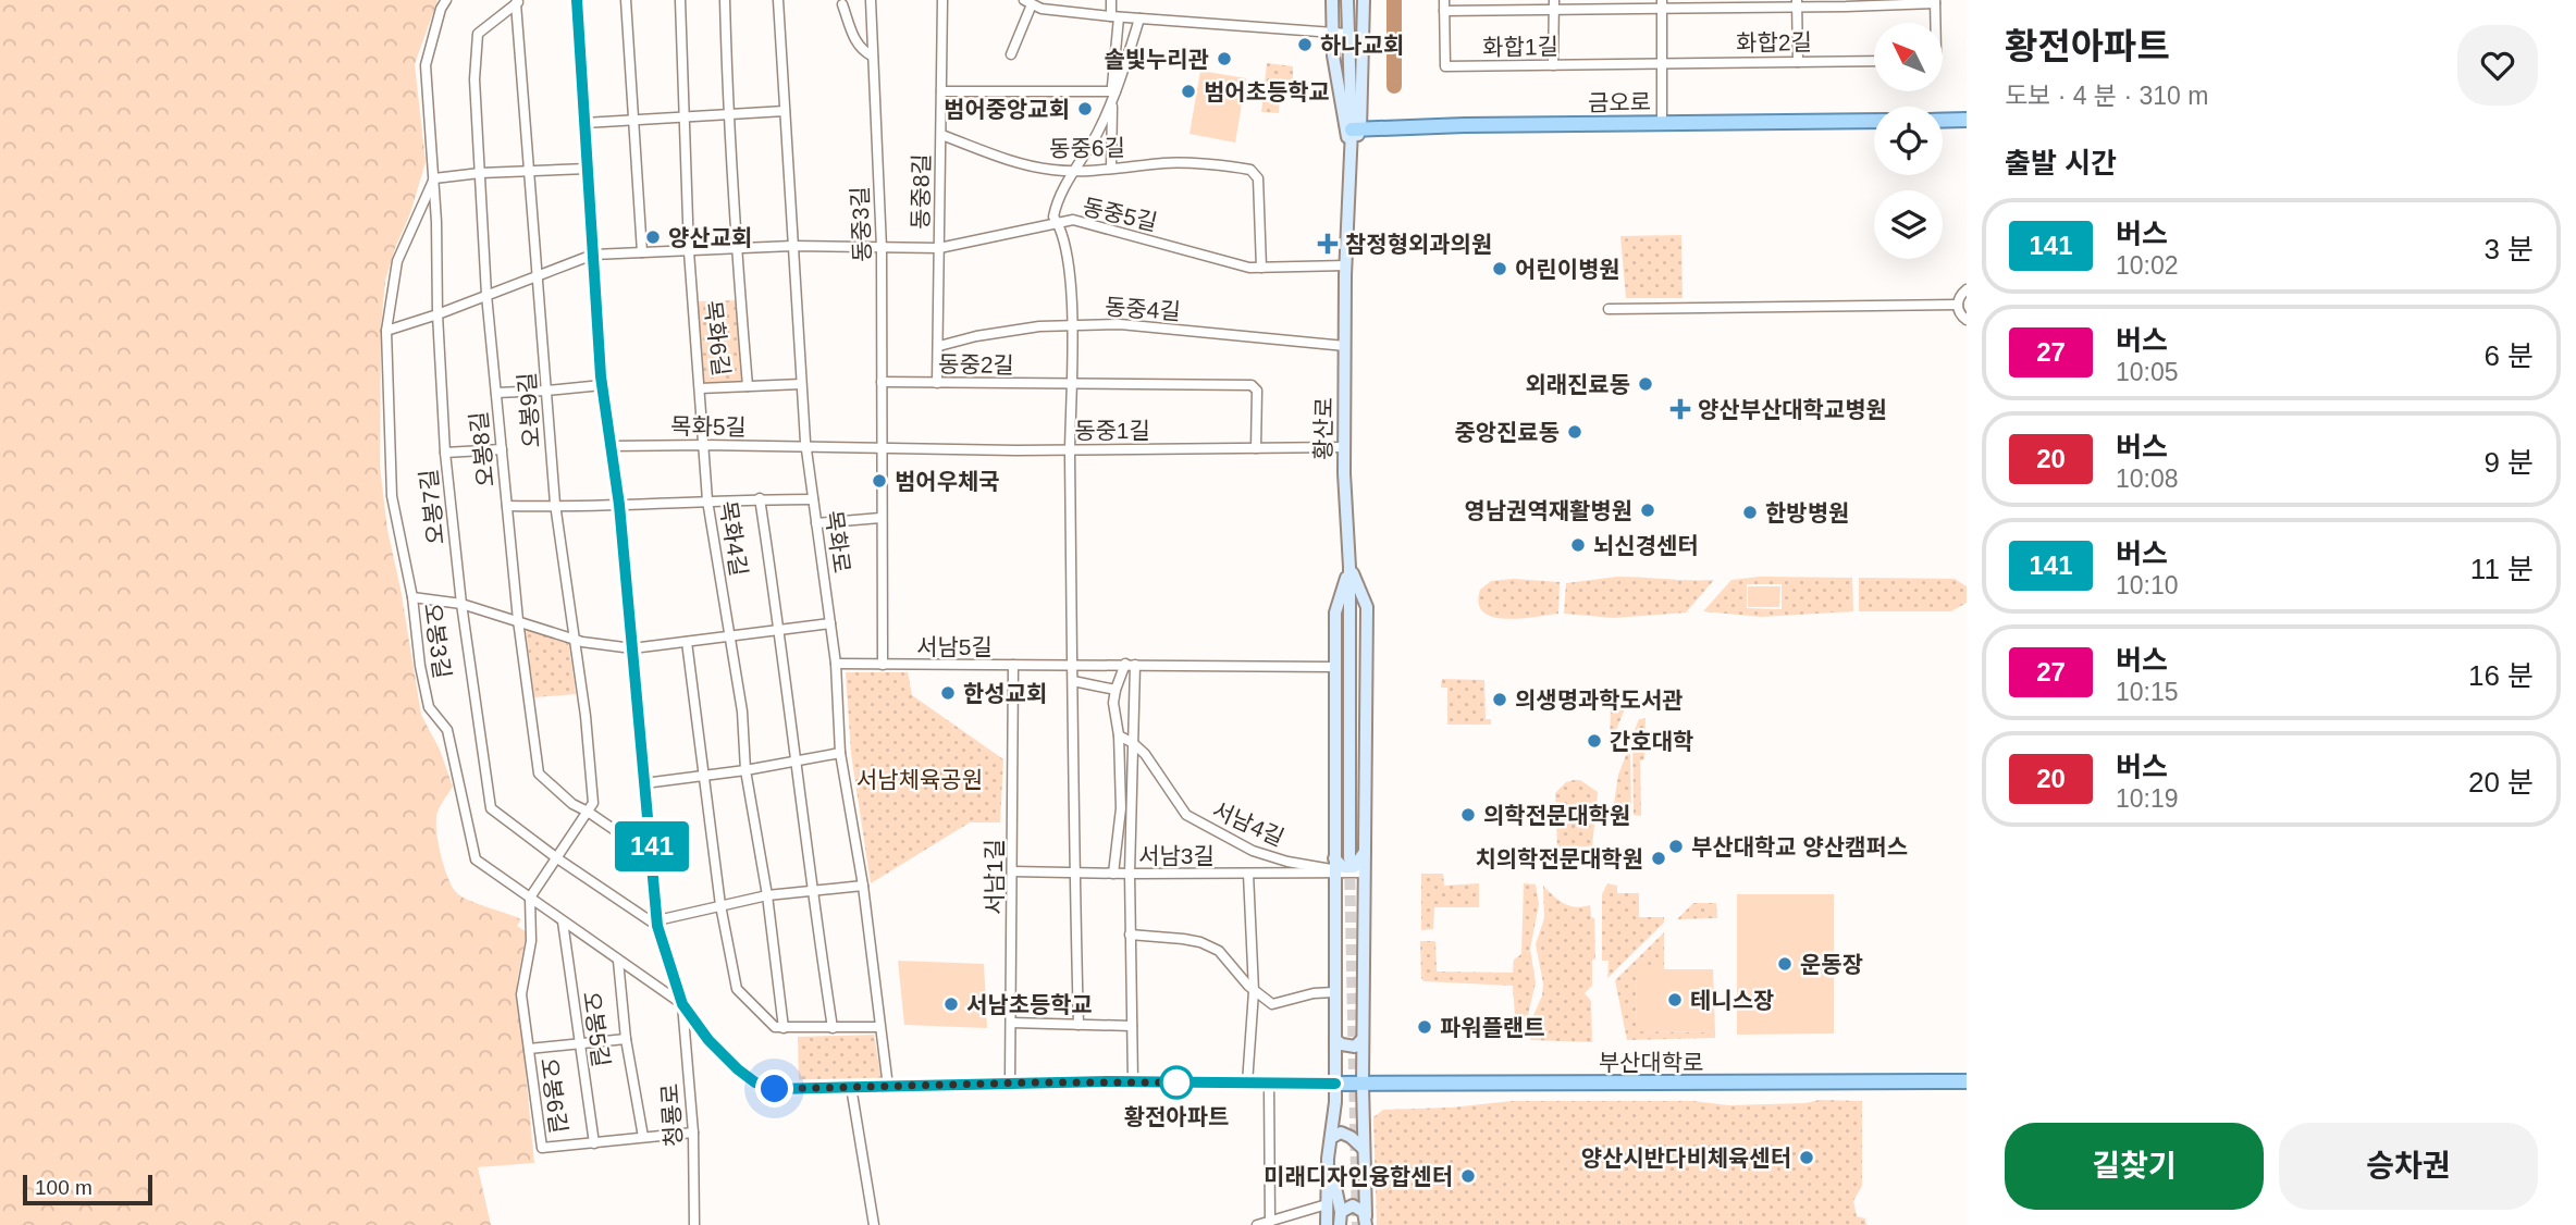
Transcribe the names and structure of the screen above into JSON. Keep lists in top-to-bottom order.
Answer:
{
  "streets": {
    "main road": ["금오로", "황산로", "부산대학로"],
    "street": [
      "화합2길",
      "화합1길",
      "동중6길",
      "동중8길",
      "동중5길",
      "동중3길",
      "동중4길",
      "목화6길",
      "동중2길",
      "오봉9길",
      "목화5길",
      "동중1길",
      "오봉8길",
      "오봉7길",
      "목화4길",
      "목화로",
      "오봉3길",
      "서남5길",
      "서남4길",
      "서남3길",
      "서남1길",
      "오봉5길",
      "오봉6길",
      "청룡로"
    ]
  },
  "crossings": [
    ["화합2길", "화합1길"],
    ["금오로", "황산로"],
    ["동중6길", "동중8길"],
    ["동중6길", "동중5길"],
    ["동중8길", "동중5길"],
    ["동중8길", "동중4길"],
    ["동중8길", "동중2길"],
    ["동중5길", "동중3길"],
    ["동중5길", "목화6길"],
    ["동중5길", "오봉9길"],
    ["동중5길", "황산로"],
    ["동중5길", "오봉8길"],
    ["동중5길", "오봉7길"],
    ["동중5길", "목화로"],
    ["동중5길", "오봉3길"],
    ["동중3길", "동중2길"],
    ["동중3길", "동중1길"],
    ["동중4길", "황산로"],
    ["목화6길", "목화4길"],
    ["목화6길", "목화로"],
    ["동중2길", "동중1길"],
    ["오봉9길", "오봉8길"],
    ["목화5길", "동중1길"],
    ["목화5길", "목화4길"],
    ["목화5길", "목화로"],
    ["황산로", "동중1길"],
    ["동중1길", "목화로"],
    ["오봉7길", "오봉3길"],
    ["목화4길", "목화로"],
    ["목화로", "서남5길"],
    ["오봉3길", "오봉5길"],
    ["오봉3길", "오봉6길"],
    ["오봉3길", "청룡로"],
    ["서남5길", "서남1길"],
    ["서남4길", "서남3길"],
    ["서남3길", "서남1길"],
    ["오봉5길", "오봉6길"],
    ["오봉6길", "청룡로"]
  ],
  "parks": ["서남체육공원"],
  "places": {
    "other": [
      "하나교회",
      "솔빛누리관",
      "범어초등학교",
      "범어중앙교회",
      "양산교회",
      "어린이병원",
      "외래진료동",
      "중앙진료동",
      "범어우체국",
      "영남권역재활병원",
      "한방병원",
      "뇌신경센터",
      "한성교회",
      "의생명과학도서관",
      "간호대학",
      "의학전문대학원",
      "부산대학교 양산캠퍼스",
      "치의학전문대학원",
      "운동장",
      "테니스장",
      "서남초등학교",
      "파워플랜트",
      "황전아파트",
      "양산시반다비체육센터",
      "미래디자인융합센터"
    ],
    "health": ["참정형외과의원", "양산부산대학교병원"]
  },
  "lines": ["bus line 141"],
  "scale_bar": "100 m",
  "north": "top left",
  "page": {
    "on_map": "141",
    "heading": [
      ["황전아파트", "도보 · 4 분 · 310 m"],
      "출발 시간"
    ],
    "list": [
      {
        "mark": "141",
        "name": "버스",
        "note": "10:02",
        "value": "3 분"
      },
      {
        "mark": "27",
        "name": "버스",
        "note": "10:05",
        "value": "6 분"
      },
      {
        "mark": "20",
        "name": "버스",
        "note": "10:08",
        "value": "9 분"
      },
      {
        "mark": "141",
        "name": "버스",
        "note": "10:10",
        "value": "11 분"
      },
      {
        "mark": "27",
        "name": "버스",
        "note": "10:15",
        "value": "16 분"
      },
      {
        "mark": "20",
        "name": "버스",
        "note": "10:19",
        "value": "20 분"
      }
    ],
    "buttons": ["길찾기", "승차권"],
    "scale": "100 m"
  }
}
